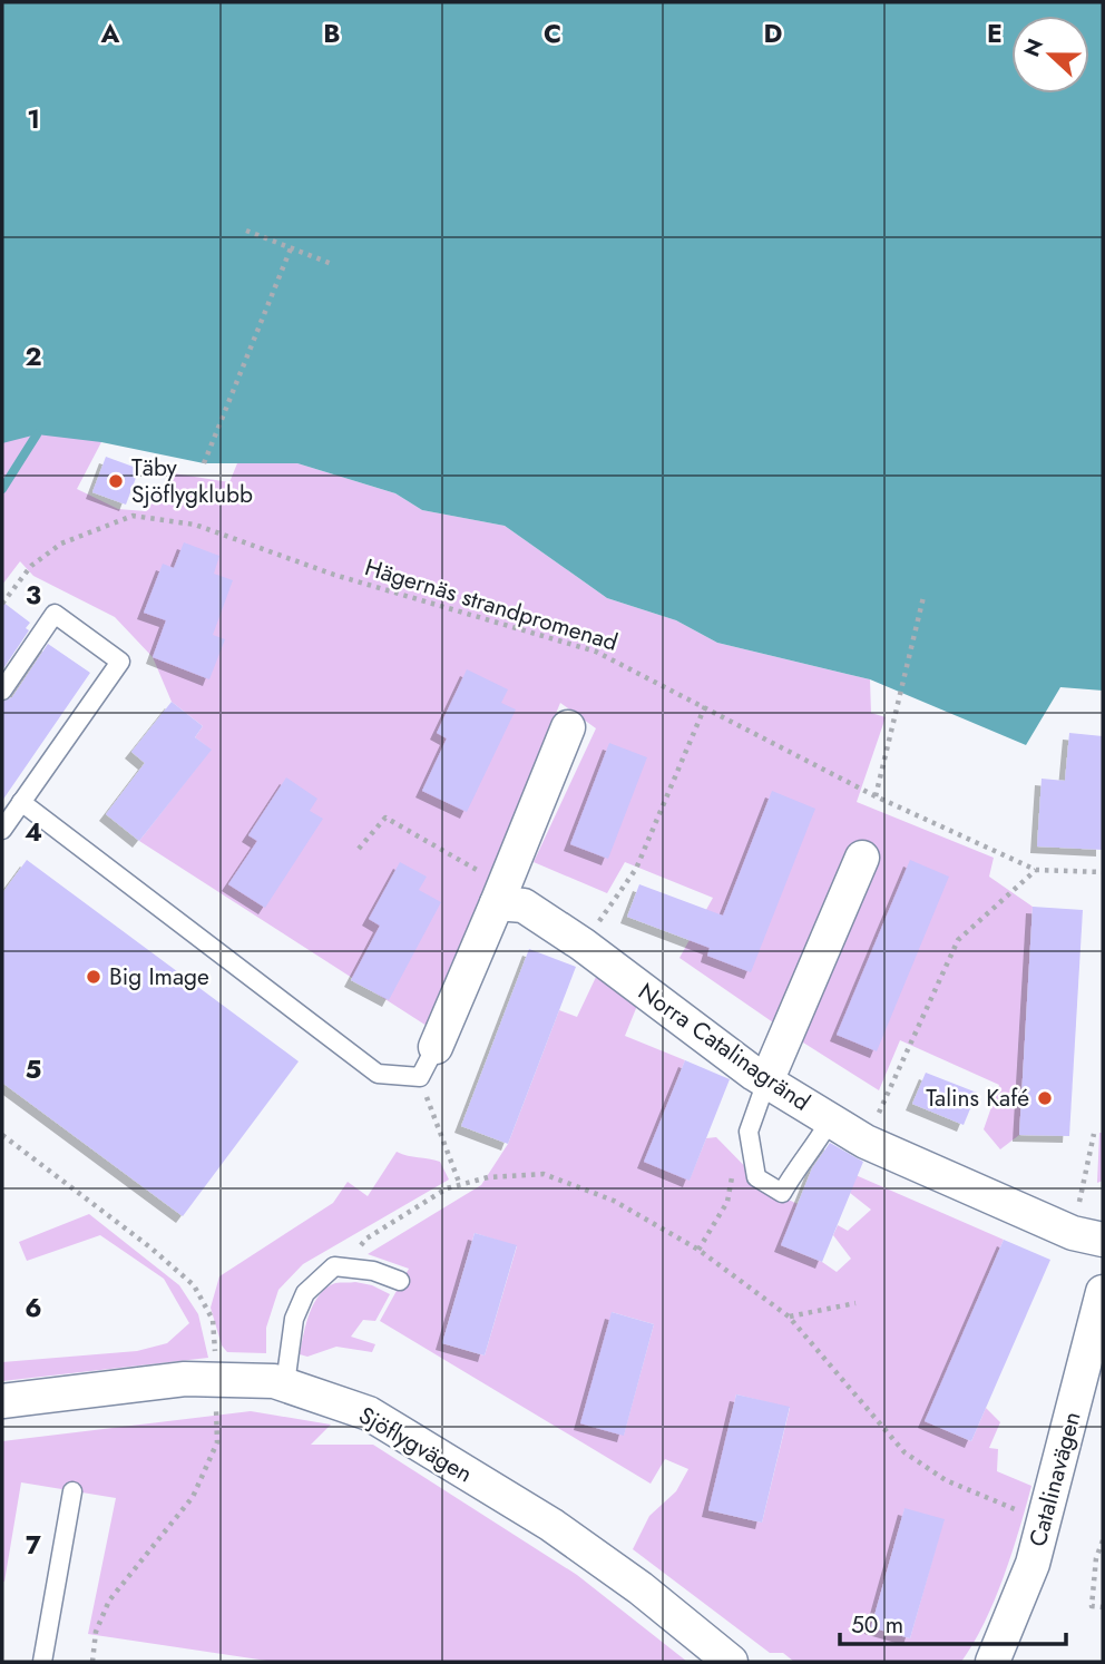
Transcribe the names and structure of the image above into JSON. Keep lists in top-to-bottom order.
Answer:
{
  "streets": {
    "street": ["Norra Catalinagränd", "Sjöflygvägen", "Catalinavägen"],
    "path": ["Hägernäs strandpromenad"]
  },
  "places": ["Täby Sjöflygklubb", "Big Image", "Talins Kafé"],
  "scale_bar": "50 m",
  "north": "left",
  "grid": {
    "columns": [
      "A",
      "B",
      "C",
      "D",
      "E"
    ],
    "rows": [
      "1",
      "2",
      "3",
      "4",
      "5",
      "6",
      "7"
    ]
  }
}
